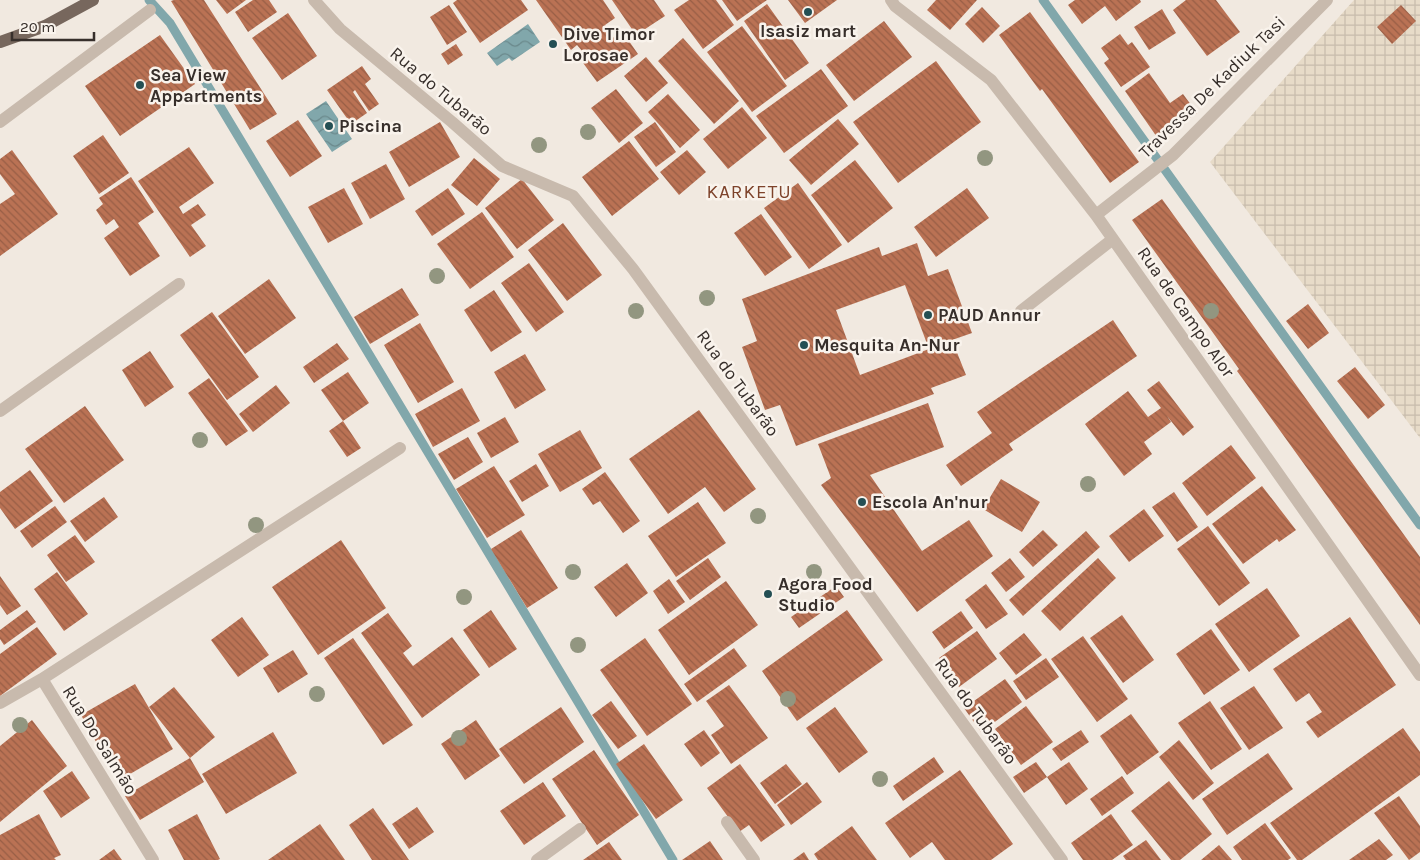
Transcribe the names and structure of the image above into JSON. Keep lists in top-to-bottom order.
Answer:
{
  "streets": {
    "street": [
      "Travessa De Kadiuk Tasi",
      "Rua do Tubarão",
      "Rua de Campo Alor",
      "Rua Do Salmão"
    ]
  },
  "crossings": [
    ["Travessa De Kadiuk Tasi", "Rua de Campo Alor"]
  ],
  "districts": ["KARKETU"],
  "places": [
    "Isasiz mart",
    "Dive Timor Lorosae",
    "Sea View Appartments",
    "Piscina",
    "PAUD Annur",
    "Mesquita An-Nur",
    "Escola An'nur",
    "Agora Food Studio"
  ],
  "scale_bar": "20 m"
}
